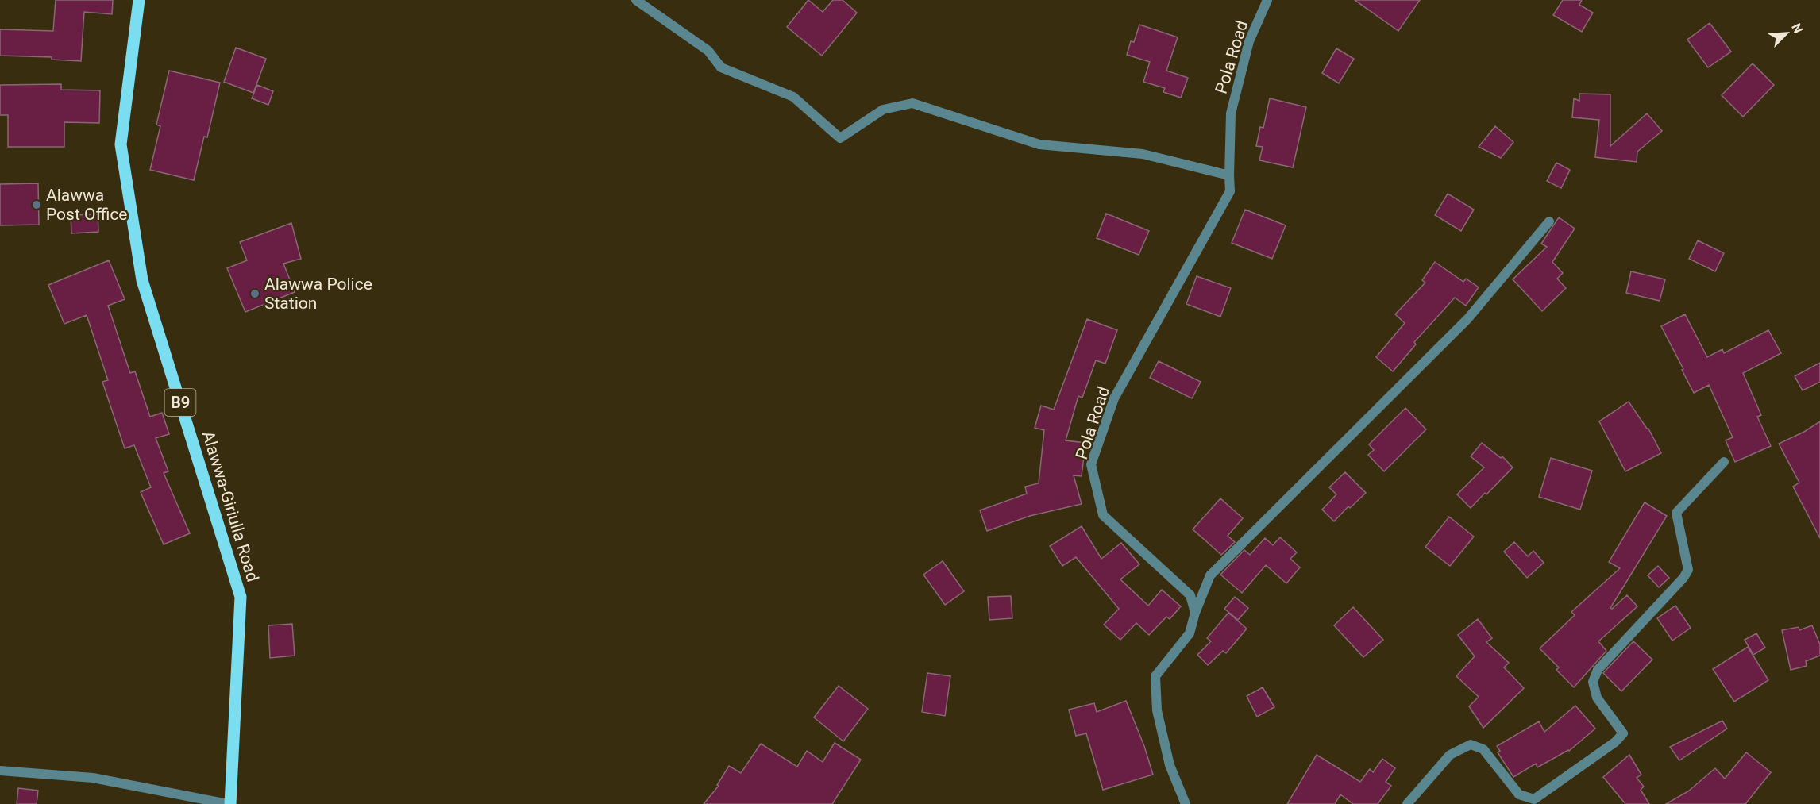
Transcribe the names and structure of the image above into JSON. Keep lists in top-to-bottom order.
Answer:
{
  "streets": {
    "main road": ["B9", "Alawwa-Giriulla Road"],
    "street": ["Pola Road"]
  },
  "places": ["Alawwa Post Office", "Alawwa Police Station"],
  "north": "top right"
}
